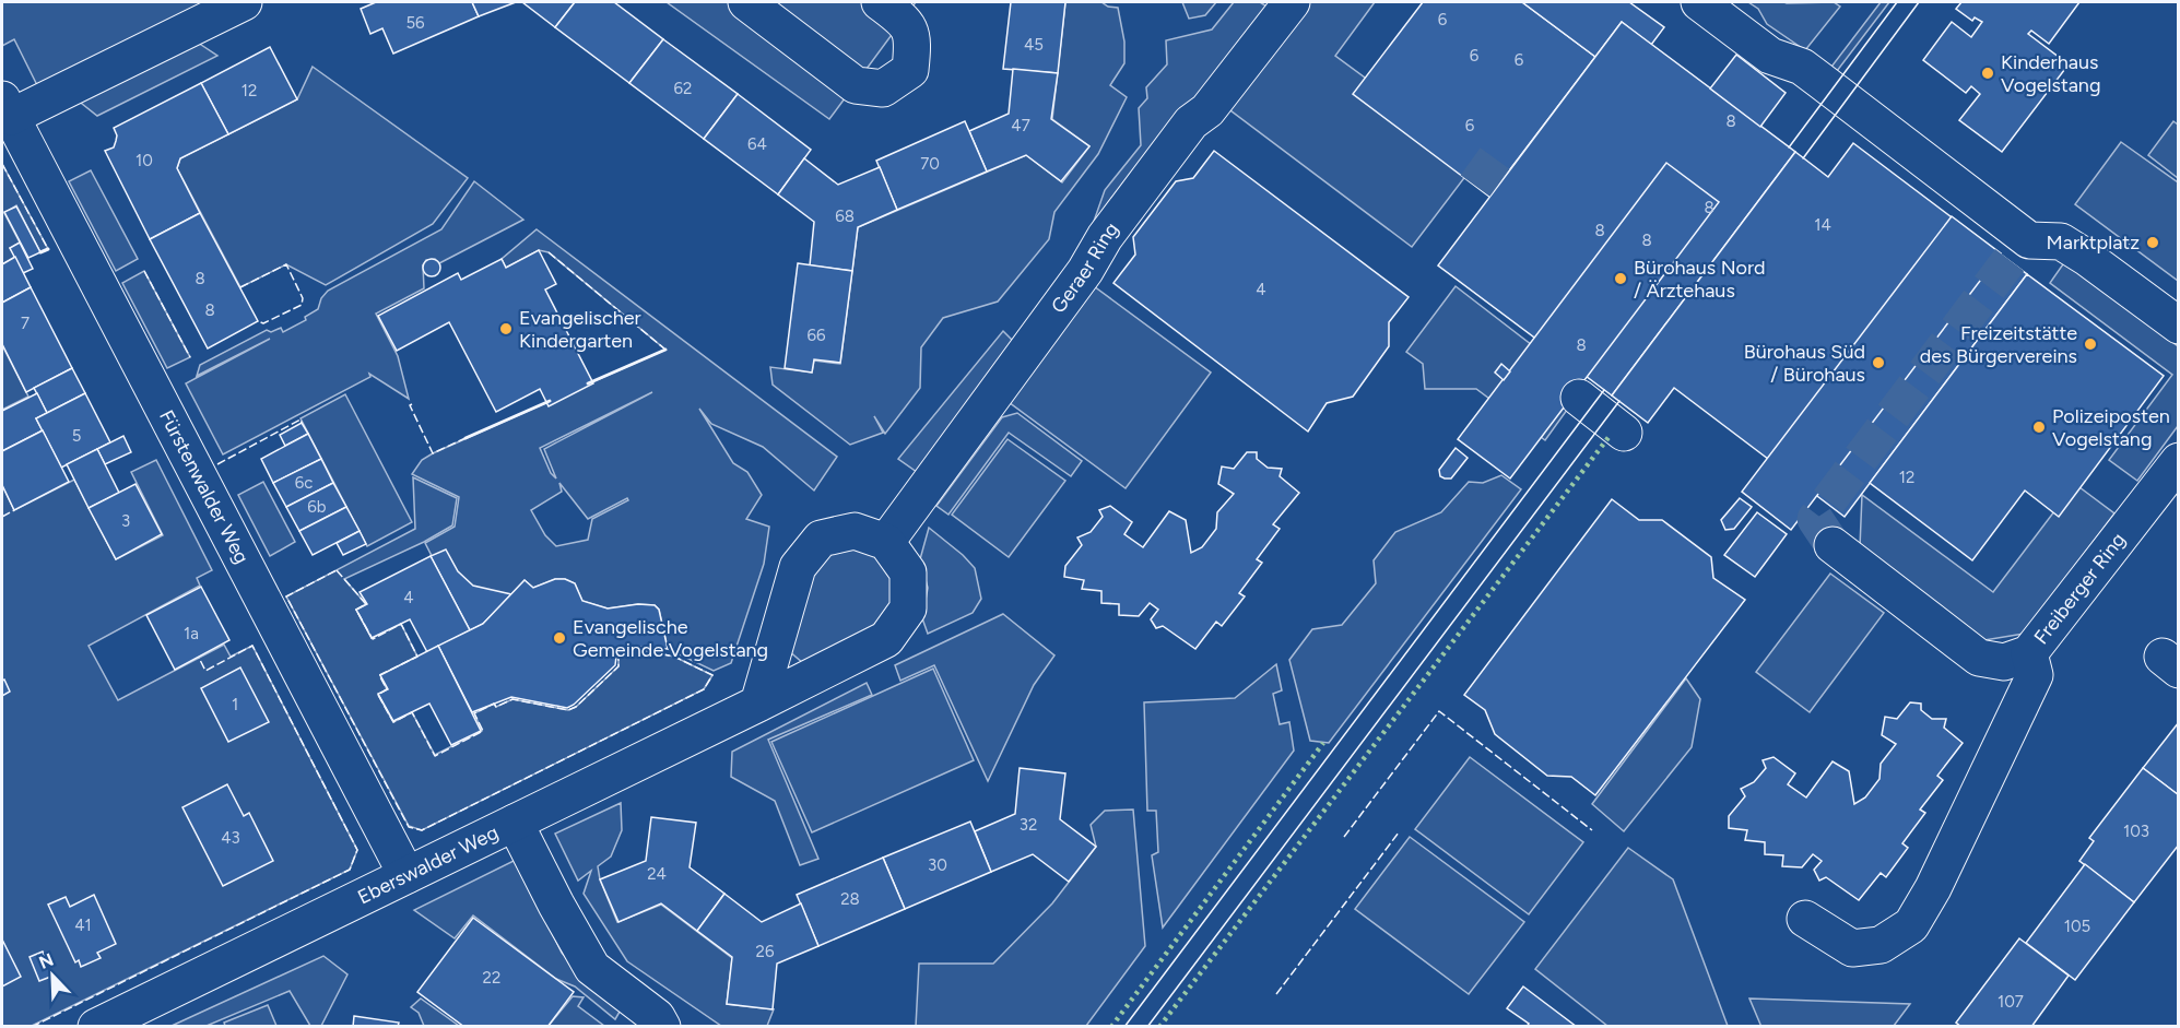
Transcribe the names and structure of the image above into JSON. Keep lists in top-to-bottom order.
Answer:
{
  "streets": {
    "street": [
      "Geraer Ring",
      "Fürstenwalder Weg",
      "Freiberger Ring",
      "Eberswalder Weg"
    ]
  },
  "crossings": [
    ["Geraer Ring", "Eberswalder Weg"],
    ["Fürstenwalder Weg", "Eberswalder Weg"]
  ],
  "places": [
    "Kinderhaus Vogelstang",
    "Marktplatz",
    "Bürohaus Nord / Ärztehaus",
    "Evangelischer Kindergarten",
    "Freizeitstätte des Bürgervereins",
    "Bürohaus Süd / Bürohaus",
    "Polizeiposten Vogelstang",
    "Evangelische Gemeinde Vogelstang"
  ],
  "house_numbers": [
    "6",
    "56",
    "45",
    "6",
    "6",
    "62",
    "12",
    "8",
    "47",
    "6",
    "64",
    "10",
    "70",
    "8",
    "68",
    "14",
    "8",
    "8",
    "8",
    "4",
    "8",
    "7",
    "66",
    "8",
    "5",
    "12",
    "6c",
    "6b",
    "3",
    "4",
    "1a",
    "1",
    "32",
    "103",
    "43",
    "30",
    "24",
    "28",
    "41",
    "105",
    "26",
    "22",
    "107"
  ],
  "north": "top left"
}
